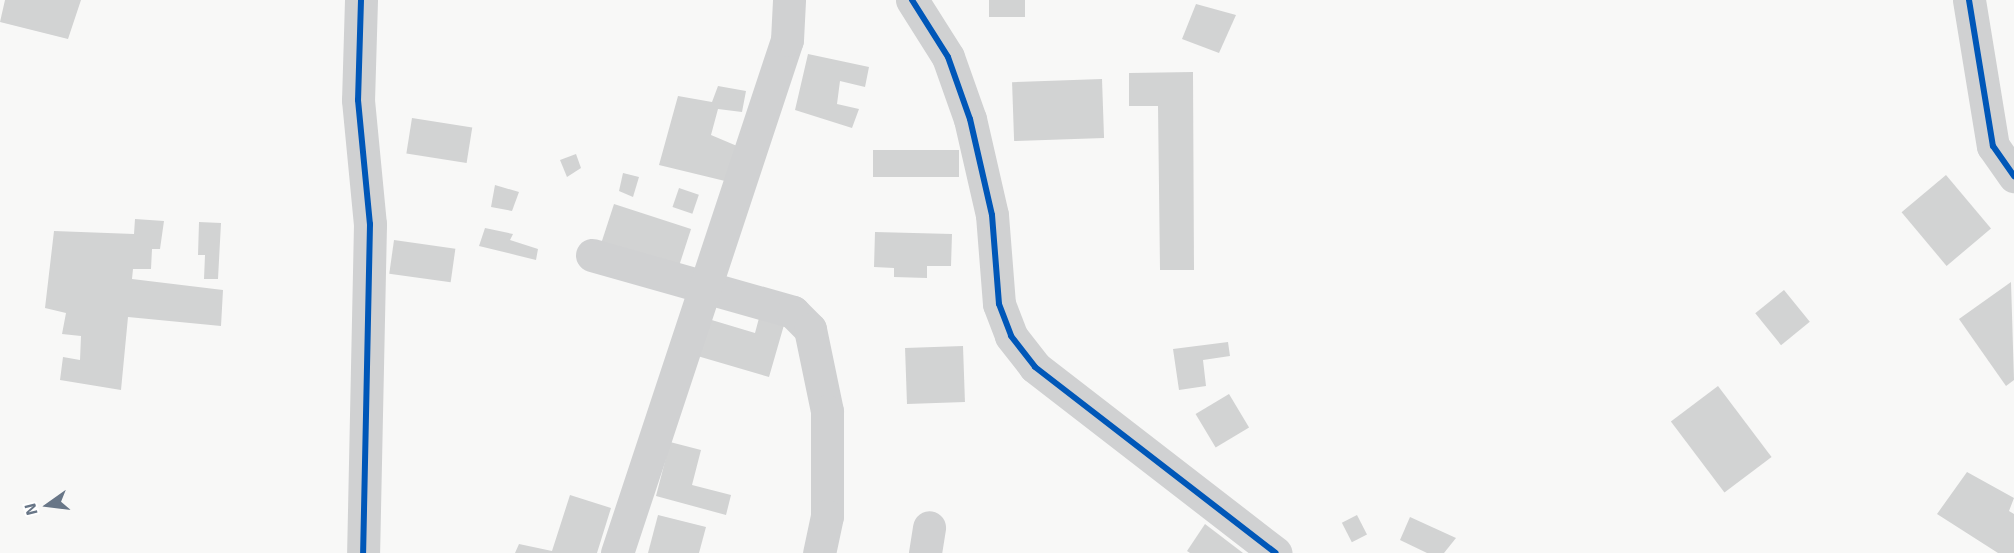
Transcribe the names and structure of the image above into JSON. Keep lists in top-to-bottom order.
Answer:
{
  "north": "left"
}
